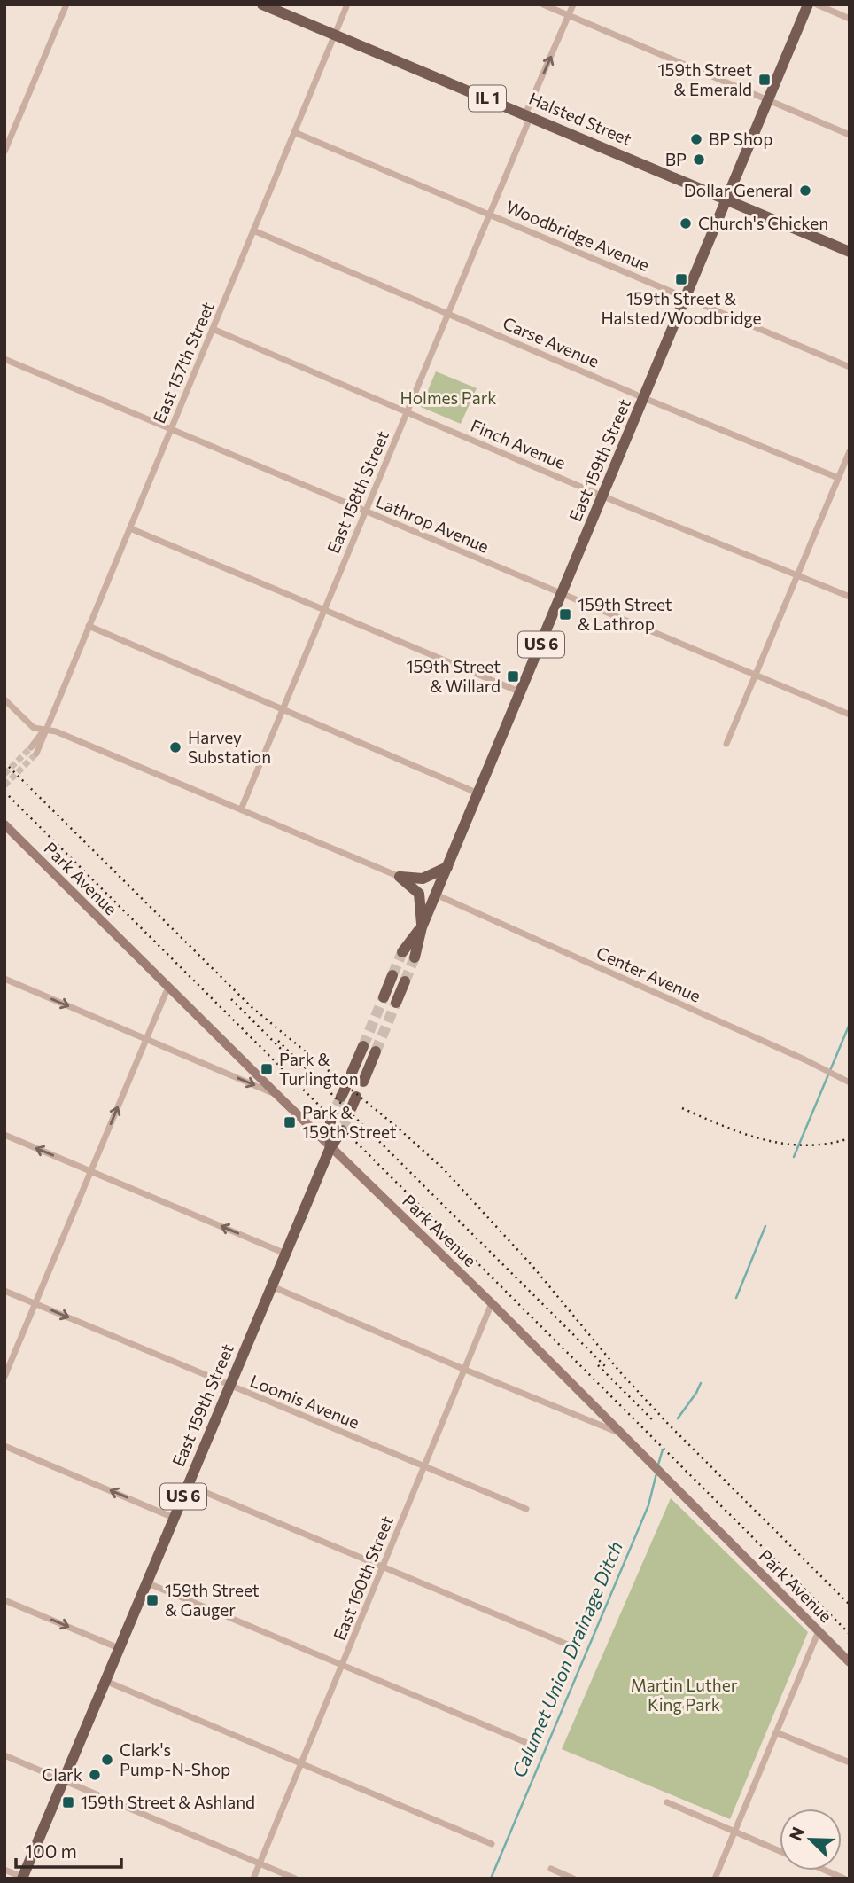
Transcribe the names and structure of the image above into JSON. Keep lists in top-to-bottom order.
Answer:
{
  "streets": {
    "main road": [
      "IL 1",
      "Halsted Street",
      "East 159th Street",
      "US 6"
    ],
    "street": [
      "Woodbridge Avenue",
      "Carse Avenue",
      "East 157th Street",
      "Finch Avenue",
      "East 158th Street",
      "Lathrop Avenue",
      "Park Avenue",
      "Center Avenue",
      "Loomis Avenue",
      "East 160th Street"
    ]
  },
  "crossings": [
    ["Halsted Street", "East 157th Street"],
    ["Halsted Street", "East 159th Street"],
    ["Halsted Street", "East 158th Street"],
    ["Woodbridge Avenue", "East 157th Street"],
    ["Woodbridge Avenue", "East 159th Street"],
    ["Woodbridge Avenue", "East 158th Street"],
    ["Carse Avenue", "East 157th Street"],
    ["Carse Avenue", "East 159th Street"],
    ["Carse Avenue", "East 158th Street"],
    ["East 157th Street", "Finch Avenue"],
    ["East 157th Street", "Lathrop Avenue"],
    ["Finch Avenue", "East 159th Street"],
    ["Finch Avenue", "East 158th Street"],
    ["East 159th Street", "Lathrop Avenue"],
    ["East 159th Street", "US 6"],
    ["East 159th Street", "Park Avenue"],
    ["East 159th Street", "Center Avenue"],
    ["East 159th Street", "Loomis Avenue"],
    ["East 158th Street", "Lathrop Avenue"],
    ["Park Avenue", "East 160th Street"],
    ["Loomis Avenue", "East 160th Street"]
  ],
  "one_way": ["Loomis Avenue"],
  "water": ["Calumet Union Drainage Ditch"],
  "parks": ["Holmes Park", "Martin Luther King Park"],
  "places": {
    "transit": [
      "159th Street & Emerald",
      "159th Street & Halsted/Woodbridge",
      "159th Street & Lathrop",
      "159th Street & Willard",
      "Park & Turlington",
      "Park & 159th Street",
      "159th Street & Gauger",
      "159th Street & Ashland"
    ],
    "other": [
      "BP Shop",
      "BP",
      "Dollar General",
      "Church's Chicken",
      "Harvey Substation",
      "Clark's Pump-N-Shop",
      "Clark"
    ]
  },
  "scale_bar": "100 m",
  "north": "top left"
}
